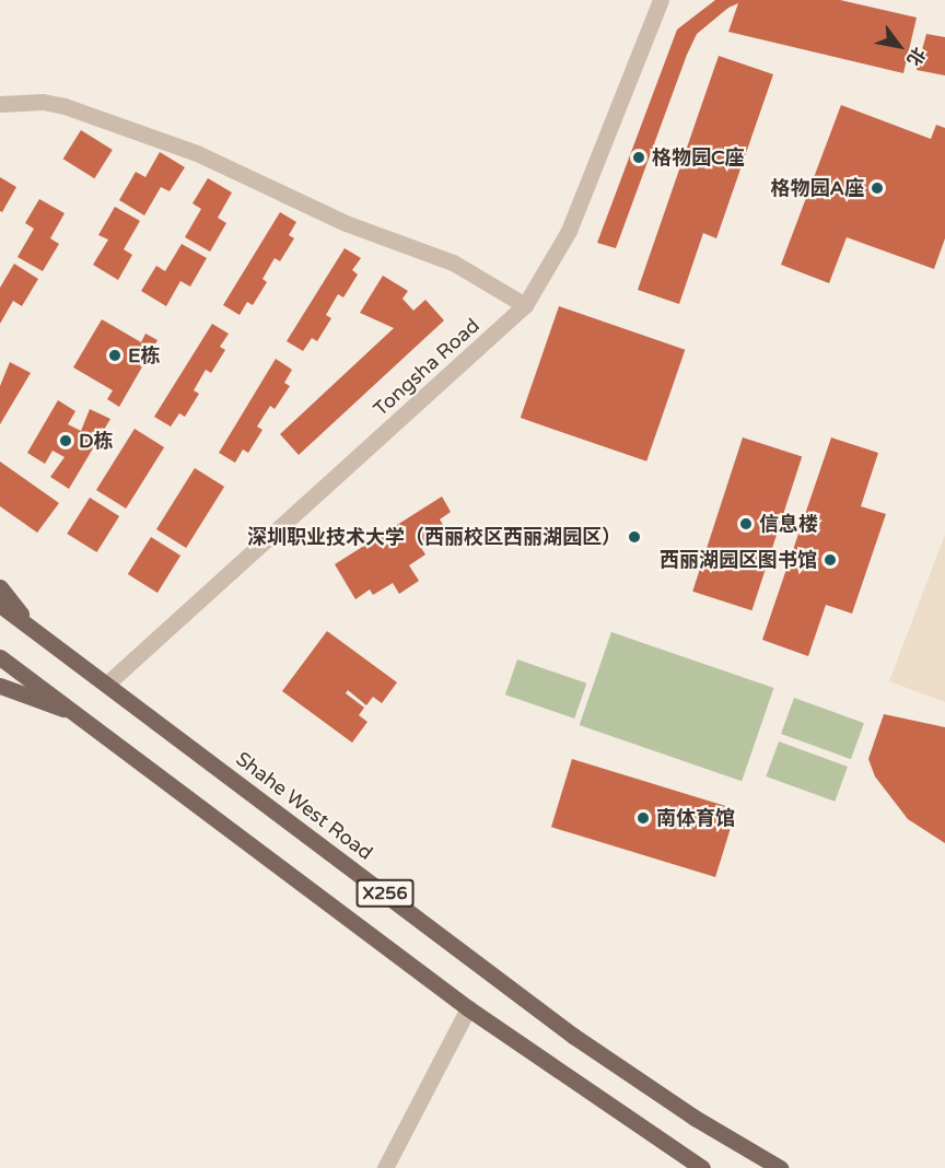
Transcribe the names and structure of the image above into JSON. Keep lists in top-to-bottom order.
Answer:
{
  "streets": {
    "main road": ["Shahe West Road", "X256"],
    "street": ["Tongsha Road"]
  },
  "crossings": [
    ["Tongsha Road", "Shahe West Road"]
  ],
  "places": [
    "格物园C座",
    "格物园A座",
    "E栋",
    "D栋",
    "信息楼",
    "深圳职业技术大学（西丽校区西丽湖园区）",
    "西丽湖园区图书馆",
    "南体育馆"
  ],
  "north": "bottom right"
}
